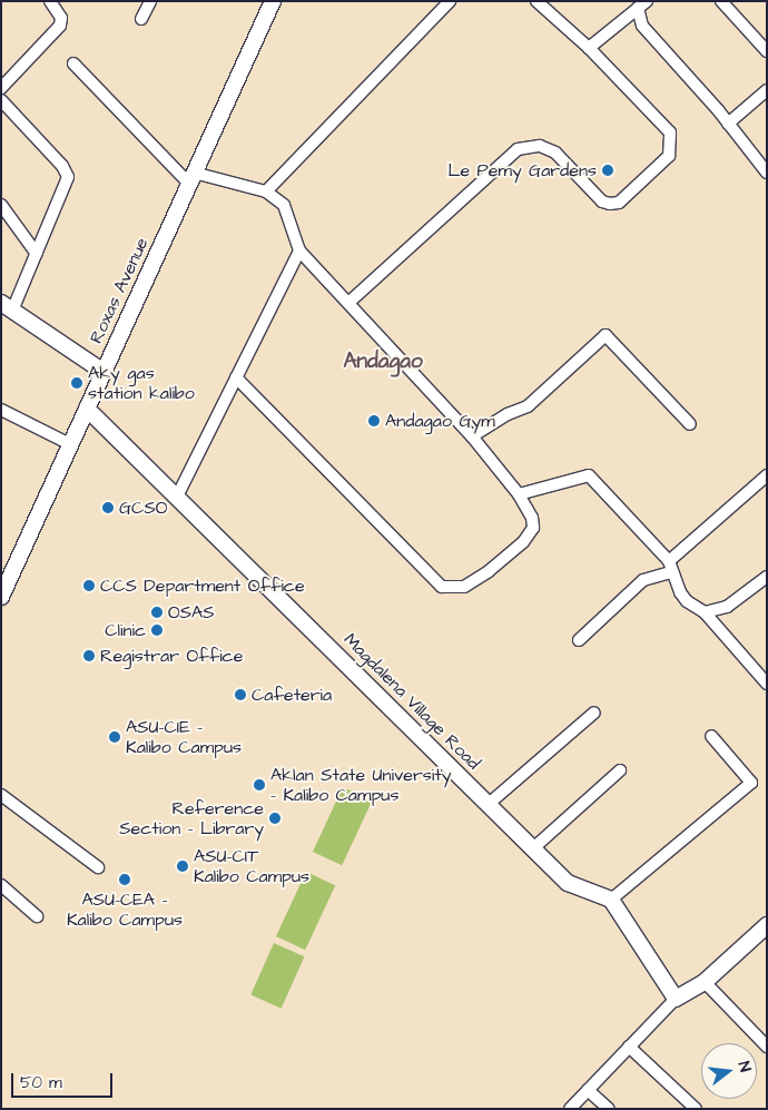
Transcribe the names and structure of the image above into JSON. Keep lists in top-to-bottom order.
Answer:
{
  "streets": {
    "street": ["Roxas Avenue", "Magdalena Village Road"]
  },
  "crossings": [
    ["Roxas Avenue", "Magdalena Village Road"]
  ],
  "districts": ["Andagao"],
  "places": [
    "Le Pemy Gardens",
    "Aky gas station kalibo",
    "Andagao Gym",
    "GCSO",
    "CCS Department Office",
    "OSAS",
    "Clinic",
    "Registrar Office",
    "Cafeteria",
    "ASU-CIE - Kalibo Campus",
    "Aklan State University - Kalibo Campus",
    "Reference Section - Library",
    "ASU-CIT Kalibo Campus",
    "ASU-CEA - Kalibo Campus"
  ],
  "scale_bar": "50 m",
  "north": "right"
}
